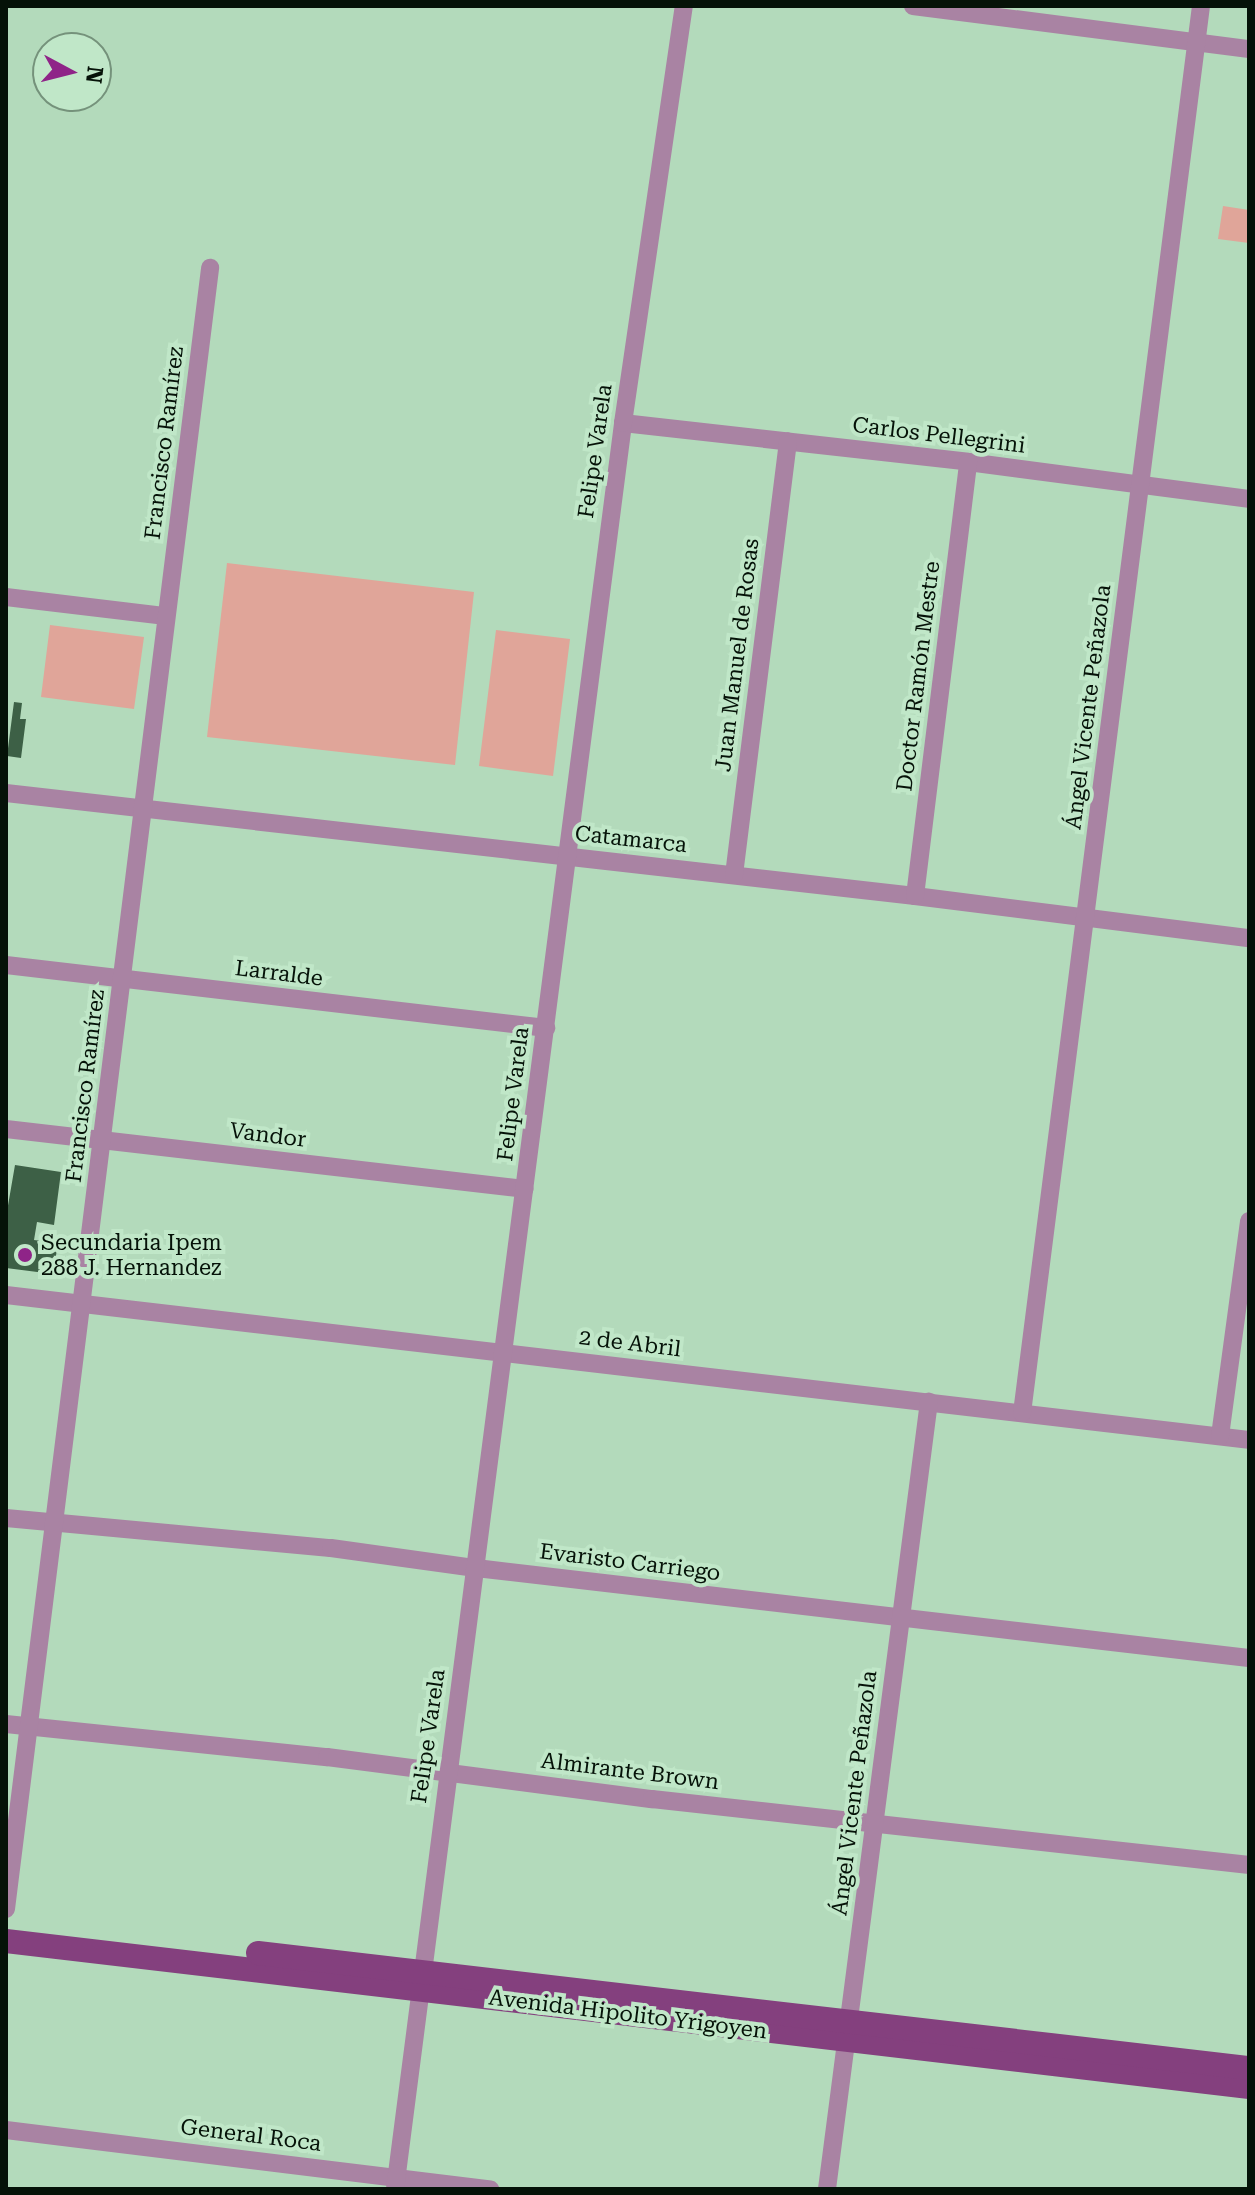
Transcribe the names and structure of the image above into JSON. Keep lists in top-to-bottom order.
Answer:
{
  "streets": {
    "main road": ["Avenida Hipolito Yrigoyen"],
    "street": [
      "Carlos Pellegrini",
      "Francisco Ramírez",
      "Felipe Varela",
      "Juan Manuel de Rosas",
      "Doctor Ramón Mestre",
      "Ángel Vicente Peñazola",
      "Catamarca",
      "Larralde",
      "Vandor",
      "2 de Abril",
      "Evaristo Carriego",
      "Almirante Brown",
      "General Roca"
    ]
  },
  "crossings": [
    ["Carlos Pellegrini", "Felipe Varela"],
    ["Carlos Pellegrini", "Juan Manuel de Rosas"],
    ["Carlos Pellegrini", "Doctor Ramón Mestre"],
    ["Carlos Pellegrini", "Ángel Vicente Peñazola"],
    ["Francisco Ramírez", "Catamarca"],
    ["Francisco Ramírez", "Larralde"],
    ["Francisco Ramírez", "Vandor"],
    ["Francisco Ramírez", "2 de Abril"],
    ["Francisco Ramírez", "Evaristo Carriego"],
    ["Francisco Ramírez", "Almirante Brown"],
    ["Felipe Varela", "Catamarca"],
    ["Felipe Varela", "Larralde"],
    ["Felipe Varela", "Vandor"],
    ["Felipe Varela", "2 de Abril"],
    ["Felipe Varela", "Evaristo Carriego"],
    ["Felipe Varela", "Almirante Brown"],
    ["Felipe Varela", "Avenida Hipolito Yrigoyen"],
    ["Felipe Varela", "General Roca"],
    ["Juan Manuel de Rosas", "Catamarca"],
    ["Doctor Ramón Mestre", "Catamarca"],
    ["Ángel Vicente Peñazola", "Catamarca"],
    ["Ángel Vicente Peñazola", "2 de Abril"],
    ["Ángel Vicente Peñazola", "Evaristo Carriego"],
    ["Ángel Vicente Peñazola", "Almirante Brown"],
    ["Ángel Vicente Peñazola", "Avenida Hipolito Yrigoyen"]
  ],
  "places": ["Secundaria Ipem 288 J. Hernandez"],
  "north": "right"
}
